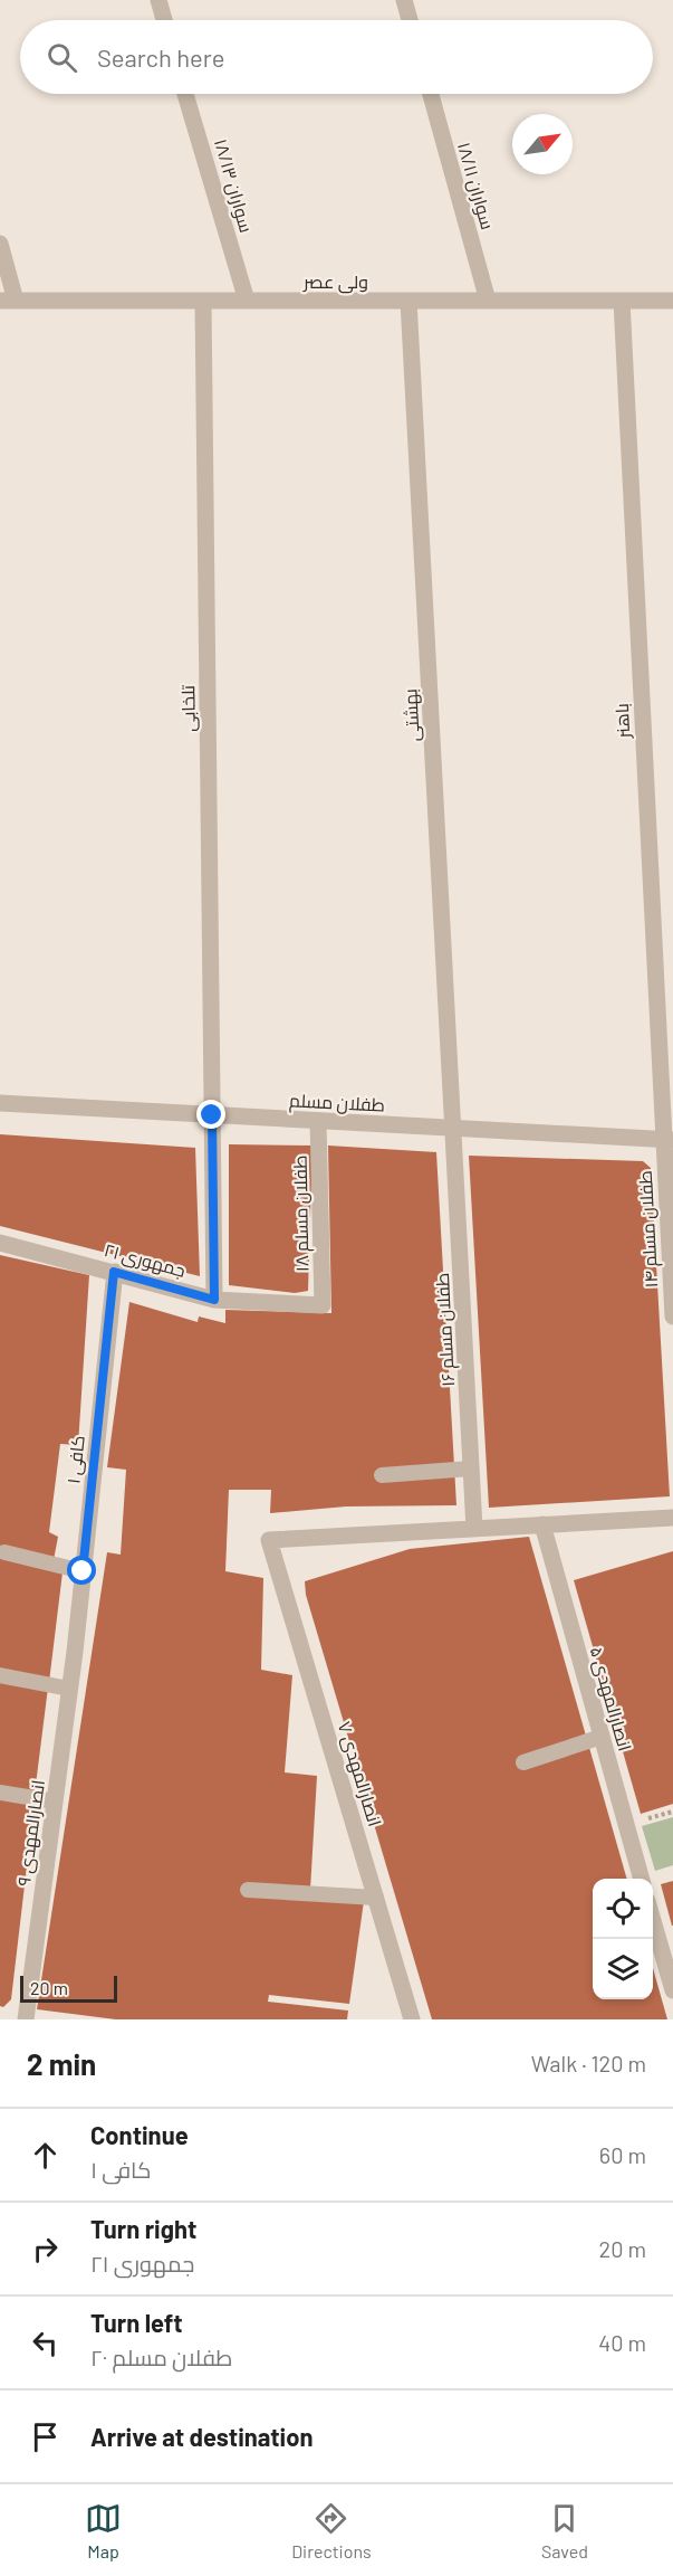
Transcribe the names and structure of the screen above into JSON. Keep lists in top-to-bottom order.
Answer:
{
  "streets": {
    "street": [
      "سواران ۱۸/۱۳",
      "سواران ۱۸/۱۱",
      "ولی عصر",
      "تلخابی",
      "بهشتی",
      "باهنر",
      "طفلان مسلم",
      "طفلان مسلم ۱۸",
      "طفلان مسلم ۱۴",
      "جمهوری ۲۱",
      "طفلان مسلم ۱۶",
      "کافی ۱",
      "انصارالمهدی ۵",
      "انصارالمهدی ۷",
      "انصارالمهدی ۹"
    ]
  },
  "crossings": [
    ["سواران ۱۸/۱۳", "ولی عصر"],
    ["سواران ۱۸/۱۱", "ولی عصر"],
    ["ولی عصر", "تلخابی"],
    ["ولی عصر", "بهشتی"],
    ["ولی عصر", "باهنر"],
    ["تلخابی", "طفلان مسلم"],
    ["تلخابی", "جمهوری ۲۱"],
    ["بهشتی", "طفلان مسلم"],
    ["بهشتی", "طفلان مسلم ۱۶"],
    ["باهنر", "طفلان مسلم"],
    ["باهنر", "طفلان مسلم ۱۴"],
    ["طفلان مسلم", "طفلان مسلم ۱۸"],
    ["طفلان مسلم", "طفلان مسلم ۱۴"],
    ["طفلان مسلم", "طفلان مسلم ۱۶"],
    ["طفلان مسلم ۱۸", "جمهوری ۲۱"],
    ["جمهوری ۲۱", "کافی ۱"],
    ["طفلان مسلم ۱۶", "انصارالمهدی ۷"],
    ["کافی ۱", "انصارالمهدی ۹"]
  ],
  "scale_bar": "20 m",
  "north": "top right",
  "page": {
    "search": "Search here",
    "scale": "20 m",
    "heading": ["2 min", "Walk · 120 m"],
    "list": [
      ["Continue", "کافی ۱", "60 m"],
      ["Turn right", "جمهوری ۲۱", "20 m"],
      ["Turn left", "طفلان مسلم ۲۰", "40 m"],
      "Arrive at destination"
    ],
    "nav": ["Map", "Directions", "Saved"]
  }
}
